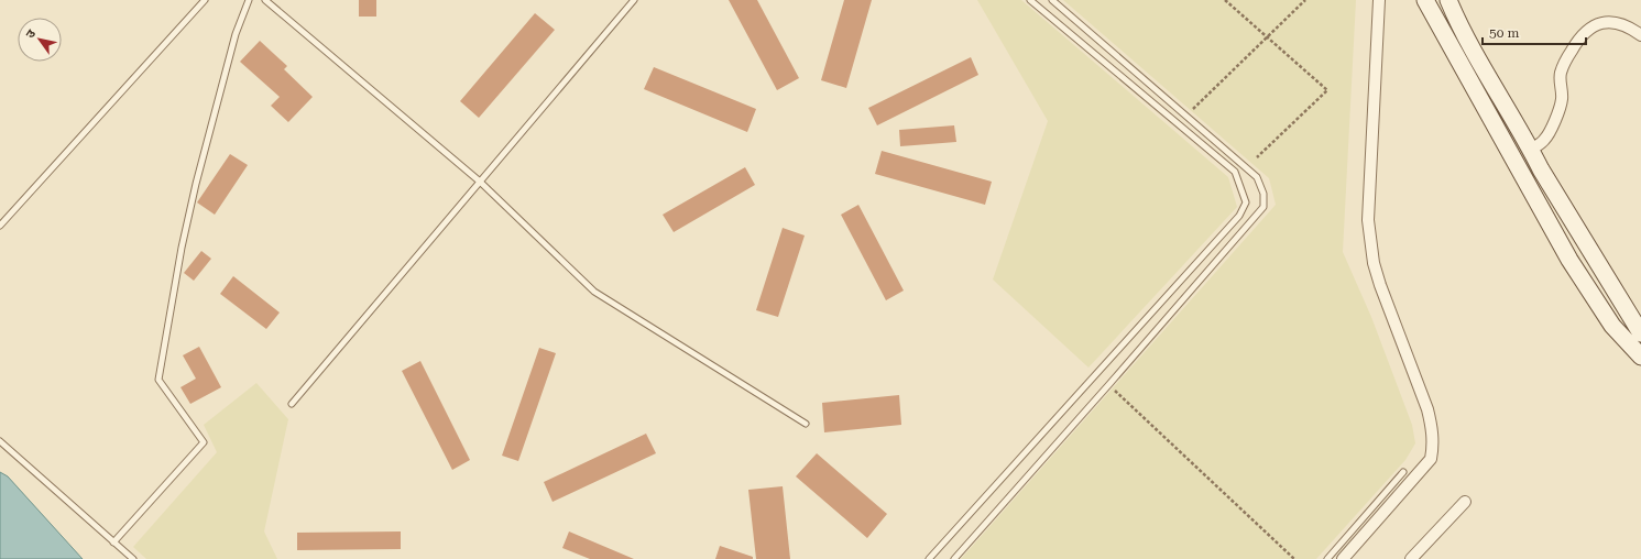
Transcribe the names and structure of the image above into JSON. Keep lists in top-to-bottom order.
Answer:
{
  "scale_bar": "50 m",
  "north": "top left"
}
